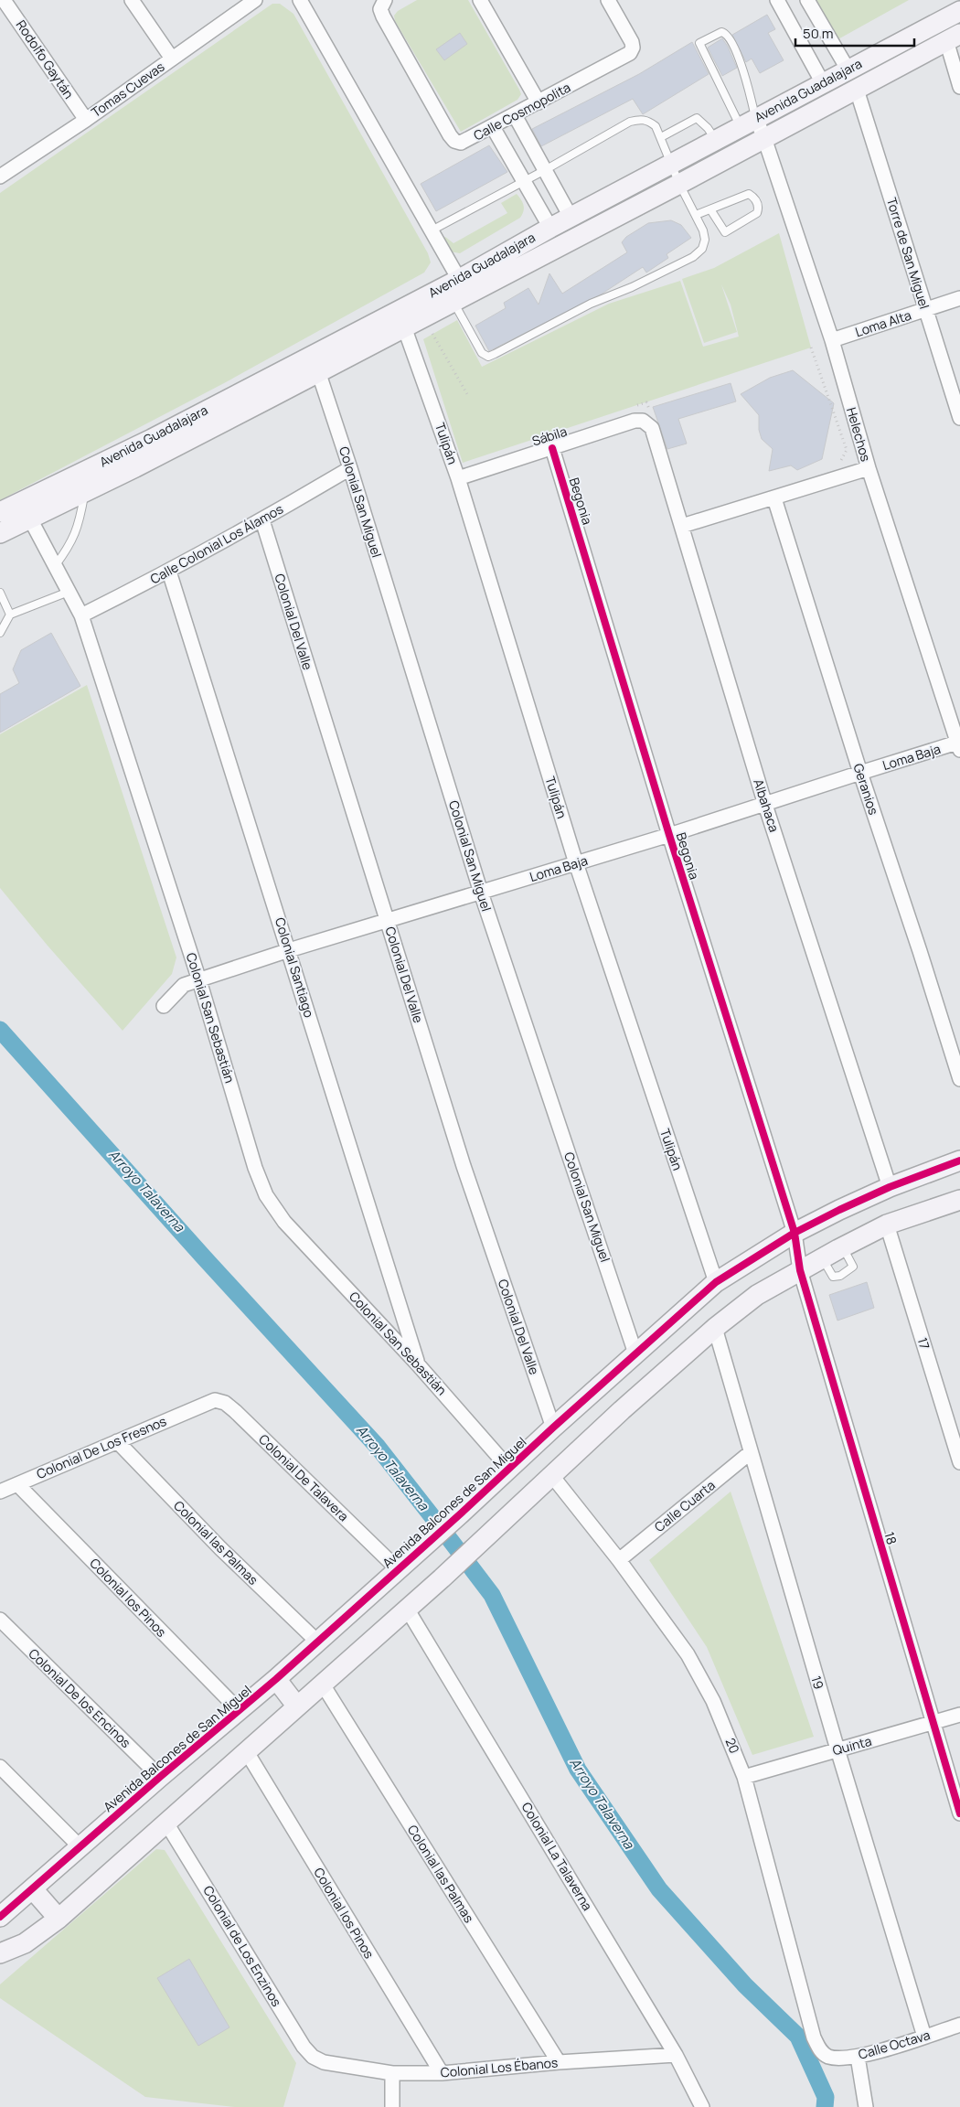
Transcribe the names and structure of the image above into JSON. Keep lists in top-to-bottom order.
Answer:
{
  "streets": {
    "street": [
      "Rodolfo Gaytán",
      "Tomas Cuevas",
      "Avenida Guadalajara",
      "Calle Cosmopolita",
      "Torre de San Miguel",
      "Loma Alta",
      "Helechos",
      "Sábila",
      "Tulipán",
      "Begonia",
      "Colonial San Miguel",
      "Calle Colonial Los Álamos",
      "Colonial Del Valle",
      "Loma Baja",
      "Geranios",
      "Albahaca",
      "Colonial Santiago",
      "Colonial San Sebastián",
      "17",
      "Colonial De Los Fresnos",
      "Colonial De Talavera",
      "Avenida Balcones de San Miguel",
      "Calle Cuarta",
      "18",
      "Colonial las Palmas",
      "Colonial los Pinos",
      "19",
      "Colonial De los Encinos",
      "20",
      "Quinta",
      "Colonial La Talaverna",
      "Colonial de Los Enzinos",
      "Calle Octava",
      "Colonial Los Ébanos"
    ]
  },
  "crossings": [
    ["Rodolfo Gaytán", "Tomas Cuevas"],
    ["Avenida Guadalajara", "Torre de San Miguel"],
    ["Avenida Guadalajara", "Helechos"],
    ["Avenida Guadalajara", "Tulipán"],
    ["Avenida Guadalajara", "Colonial San Miguel"],
    ["Avenida Guadalajara", "Colonial San Sebastián"],
    ["Torre de San Miguel", "Loma Alta"],
    ["Loma Alta", "Helechos"],
    ["Helechos", "Loma Baja"],
    ["Sábila", "Tulipán"],
    ["Sábila", "Begonia"],
    ["Sábila", "Albahaca"],
    ["Tulipán", "Loma Baja"],
    ["Tulipán", "Avenida Balcones de San Miguel"],
    ["Begonia", "Loma Baja"],
    ["Begonia", "Avenida Balcones de San Miguel"],
    ["Begonia", "18"],
    ["Colonial San Miguel", "Calle Colonial Los Álamos"],
    ["Colonial San Miguel", "Loma Baja"],
    ["Colonial San Miguel", "Avenida Balcones de San Miguel"],
    ["Calle Colonial Los Álamos", "Colonial Del Valle"],
    ["Calle Colonial Los Álamos", "Colonial Santiago"],
    ["Calle Colonial Los Álamos", "Colonial San Sebastián"],
    ["Colonial Del Valle", "Loma Baja"],
    ["Colonial Del Valle", "Avenida Balcones de San Miguel"],
    ["Loma Baja", "Geranios"],
    ["Loma Baja", "Albahaca"],
    ["Loma Baja", "Colonial Santiago"],
    ["Loma Baja", "Colonial San Sebastián"],
    ["Albahaca", "Avenida Balcones de San Miguel"],
    ["Colonial Santiago", "Colonial San Sebastián"],
    ["Colonial San Sebastián", "Avenida Balcones de San Miguel"],
    ["Colonial De Los Fresnos", "Colonial De Talavera"],
    ["Colonial De Los Fresnos", "Colonial las Palmas"],
    ["Colonial De Los Fresnos", "Colonial los Pinos"],
    ["Colonial De Talavera", "Avenida Balcones de San Miguel"],
    ["Avenida Balcones de San Miguel", "Colonial las Palmas"],
    ["Avenida Balcones de San Miguel", "Colonial los Pinos"],
    ["Avenida Balcones de San Miguel", "Colonial De los Encinos"],
    ["Calle Cuarta", "19"],
    ["Calle Cuarta", "20"],
    ["18", "Quinta"],
    ["Colonial las Palmas", "Colonial Los Ébanos"],
    ["Colonial los Pinos", "Colonial Los Ébanos"],
    ["19", "Quinta"],
    ["19", "Calle Octava"],
    ["20", "Quinta"],
    ["20", "Calle Octava"],
    ["Colonial La Talaverna", "Colonial Los Ébanos"],
    ["Colonial de Los Enzinos", "Colonial Los Ébanos"]
  ],
  "water": ["Arroyo Talaverna"],
  "scale_bar": "50 m"
}
